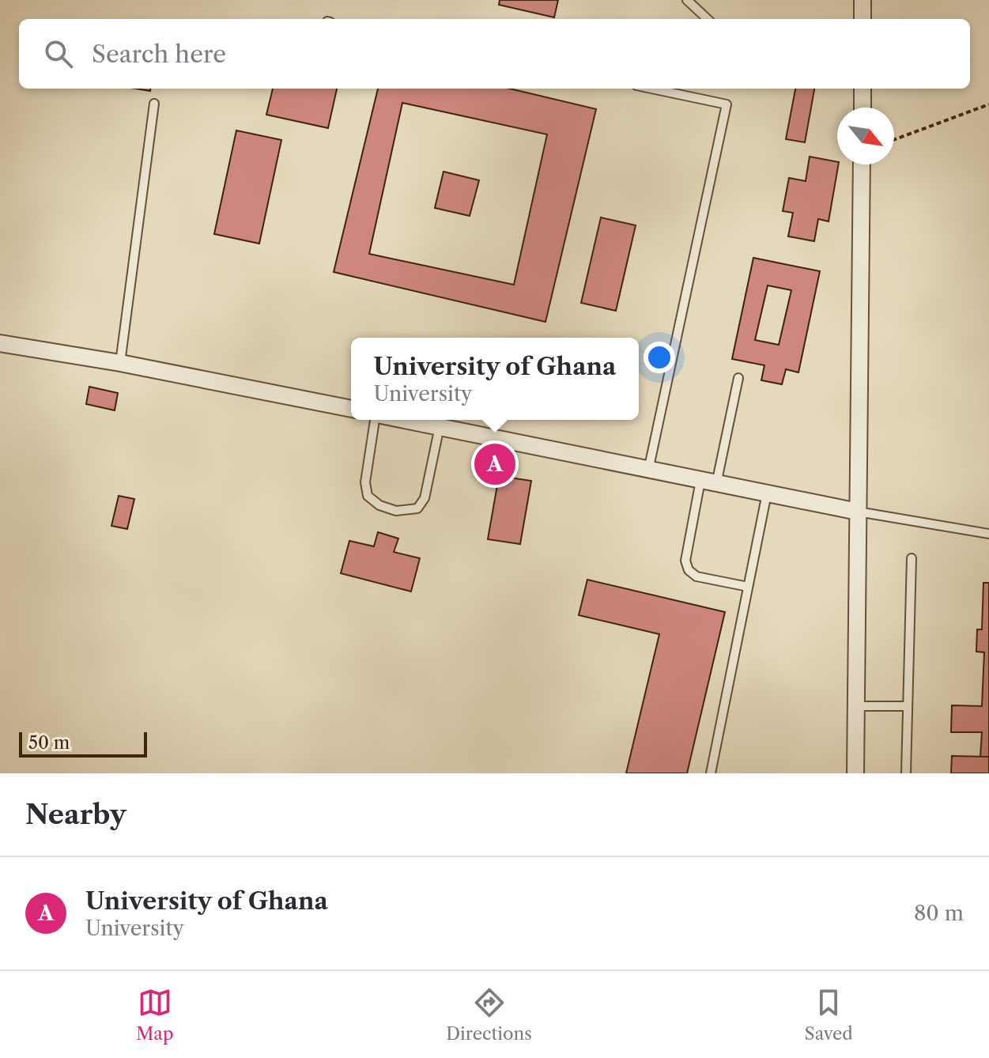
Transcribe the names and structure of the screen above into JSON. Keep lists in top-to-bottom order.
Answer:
{
  "scale_bar": "50 m",
  "north": "bottom right",
  "page": {
    "search": "Search here",
    "popup": ["University of Ghana", "University"],
    "pins": "A",
    "scale": "50 m",
    "heading": "Nearby",
    "list": [
      {
        "mark": "A",
        "name": "University of Ghana",
        "note": "University",
        "value": "80 m"
      }
    ],
    "nav": ["Map", "Directions", "Saved"]
  }
}
